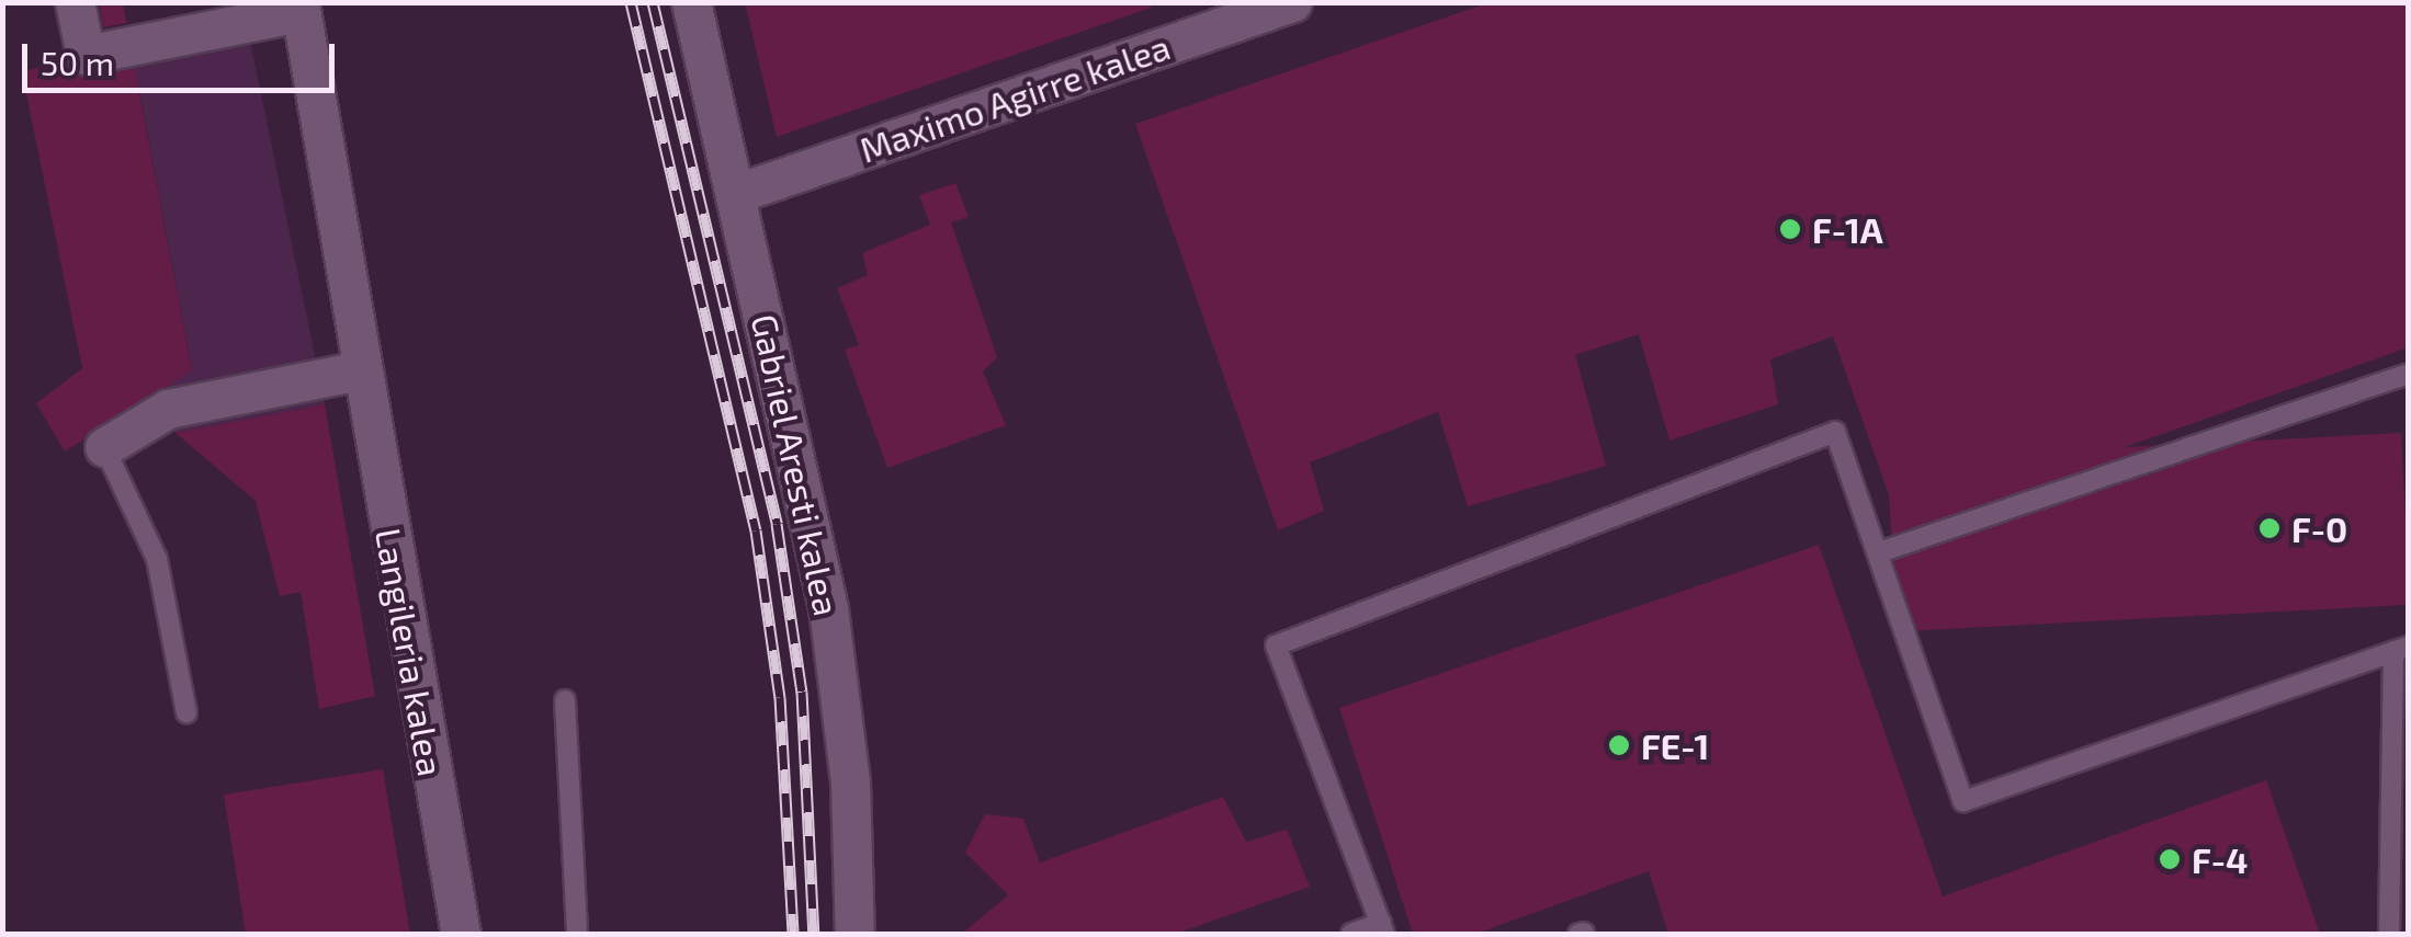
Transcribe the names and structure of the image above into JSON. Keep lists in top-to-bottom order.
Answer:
{
  "streets": {
    "street": ["Maximo Agirre kalea", "Gabriel Aresti kalea", "Langileria kalea"]
  },
  "crossings": [
    ["Maximo Agirre kalea", "Gabriel Aresti kalea"]
  ],
  "places": [
    "F-1A",
    "F-0",
    "FE-1",
    "F-4"
  ],
  "scale_bar": "50 m"
}
